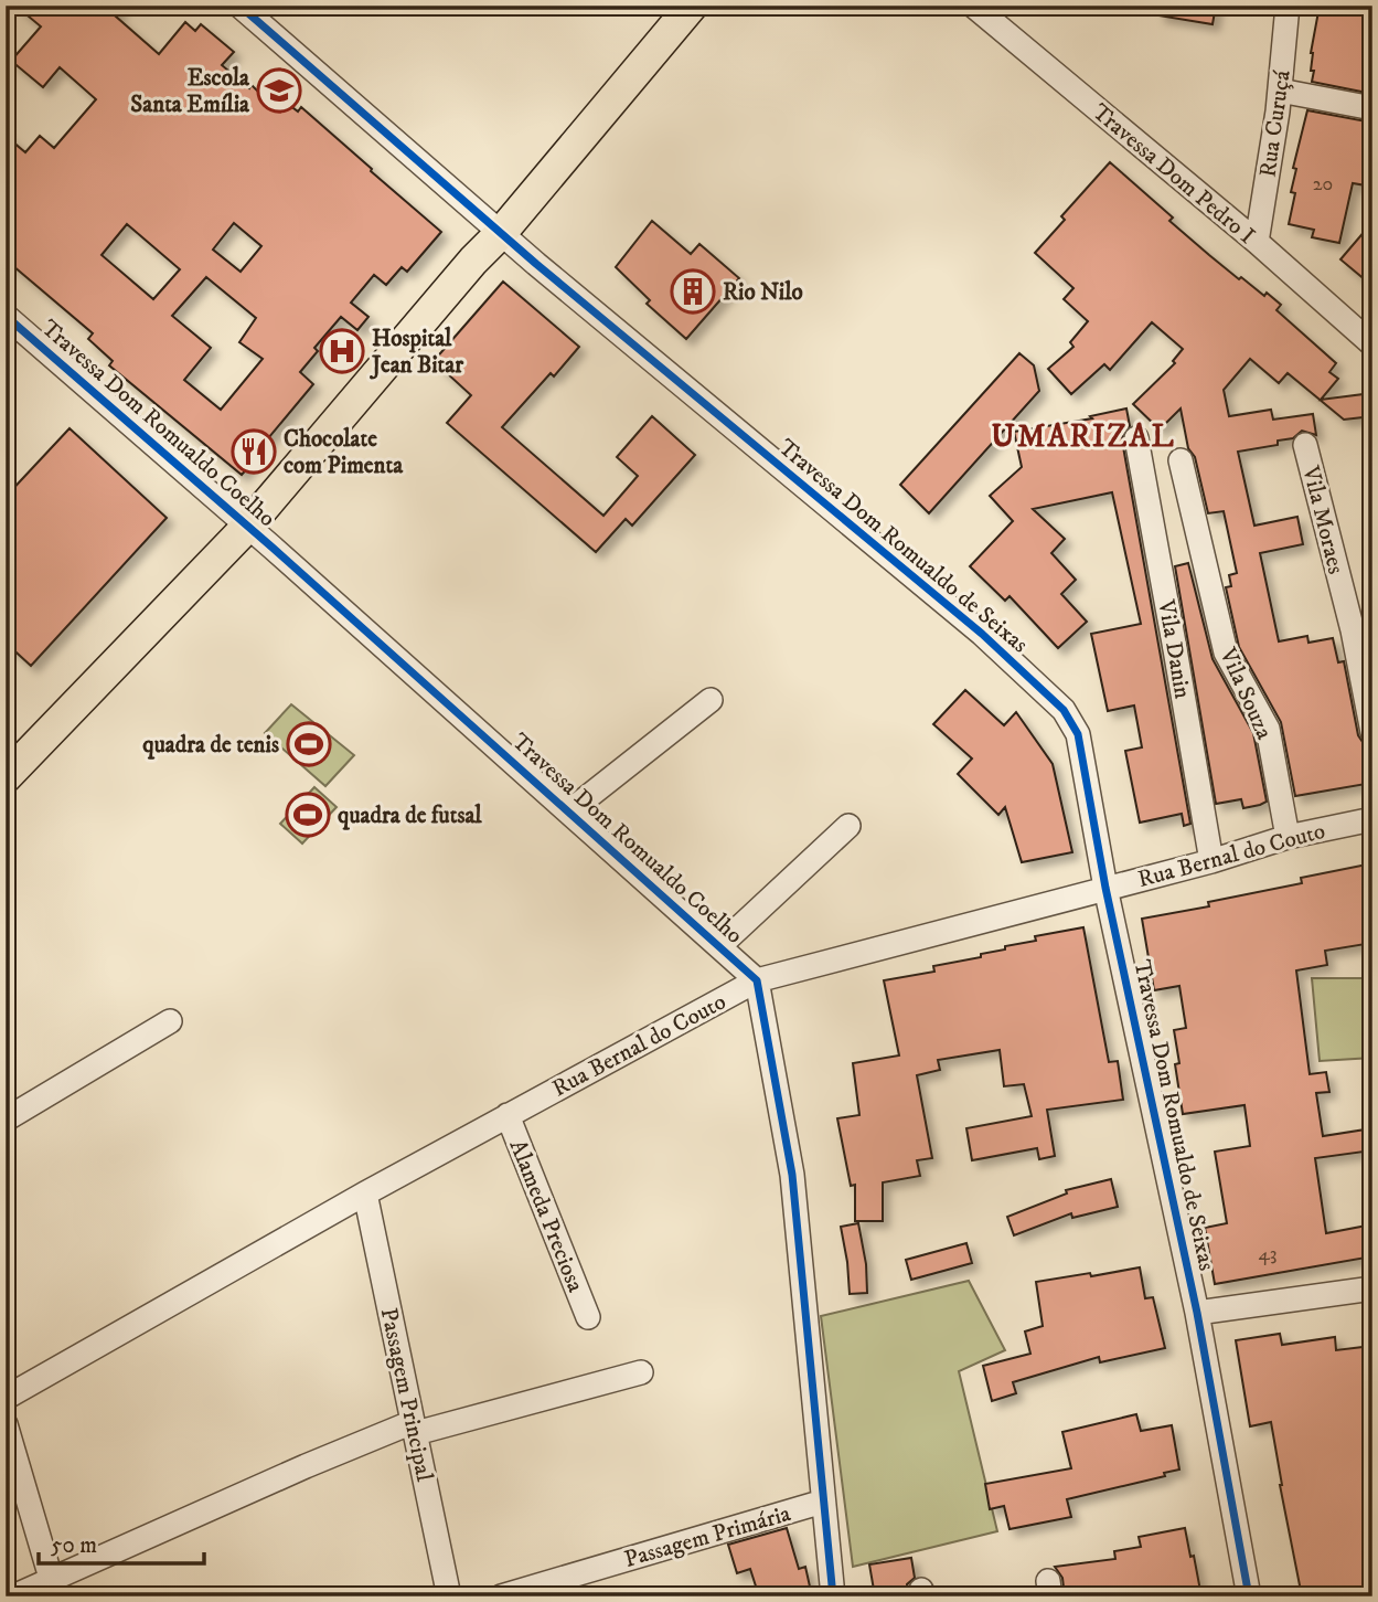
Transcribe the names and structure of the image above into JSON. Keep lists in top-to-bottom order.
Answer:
{
  "streets": {
    "street": [
      "Rua Curuçá",
      "Travessa Dom Pedro I",
      "Travessa Dom Romualdo Coelho",
      "Vila Moraes",
      "Travessa Dom Romualdo de Seixas",
      "Vila Danin",
      "Vila Souza",
      "Rua Bernal do Couto",
      "Alameda Preciosa",
      "Passagem Principal",
      "Passagem Primária"
    ]
  },
  "crossings": [
    ["Rua Curuçá", "Travessa Dom Pedro I"],
    ["Travessa Dom Romualdo Coelho", "Rua Bernal do Couto"],
    ["Travessa Dom Romualdo de Seixas", "Rua Bernal do Couto"],
    ["Vila Danin", "Rua Bernal do Couto"],
    ["Vila Souza", "Rua Bernal do Couto"],
    ["Rua Bernal do Couto", "Alameda Preciosa"],
    ["Rua Bernal do Couto", "Passagem Principal"]
  ],
  "districts": ["UMARIZAL"],
  "places": {
    "school or university": ["Escola Santa Emília"],
    "building": ["Rio Nilo"],
    "hospital": ["Hospital Jean Bitar"],
    "restaurant": ["Chocolate com Pimenta"],
    "sports": ["quadra de tenis", "quadra de futsal"]
  },
  "house_numbers": ["20", "43"],
  "scale_bar": "50 m"
}
